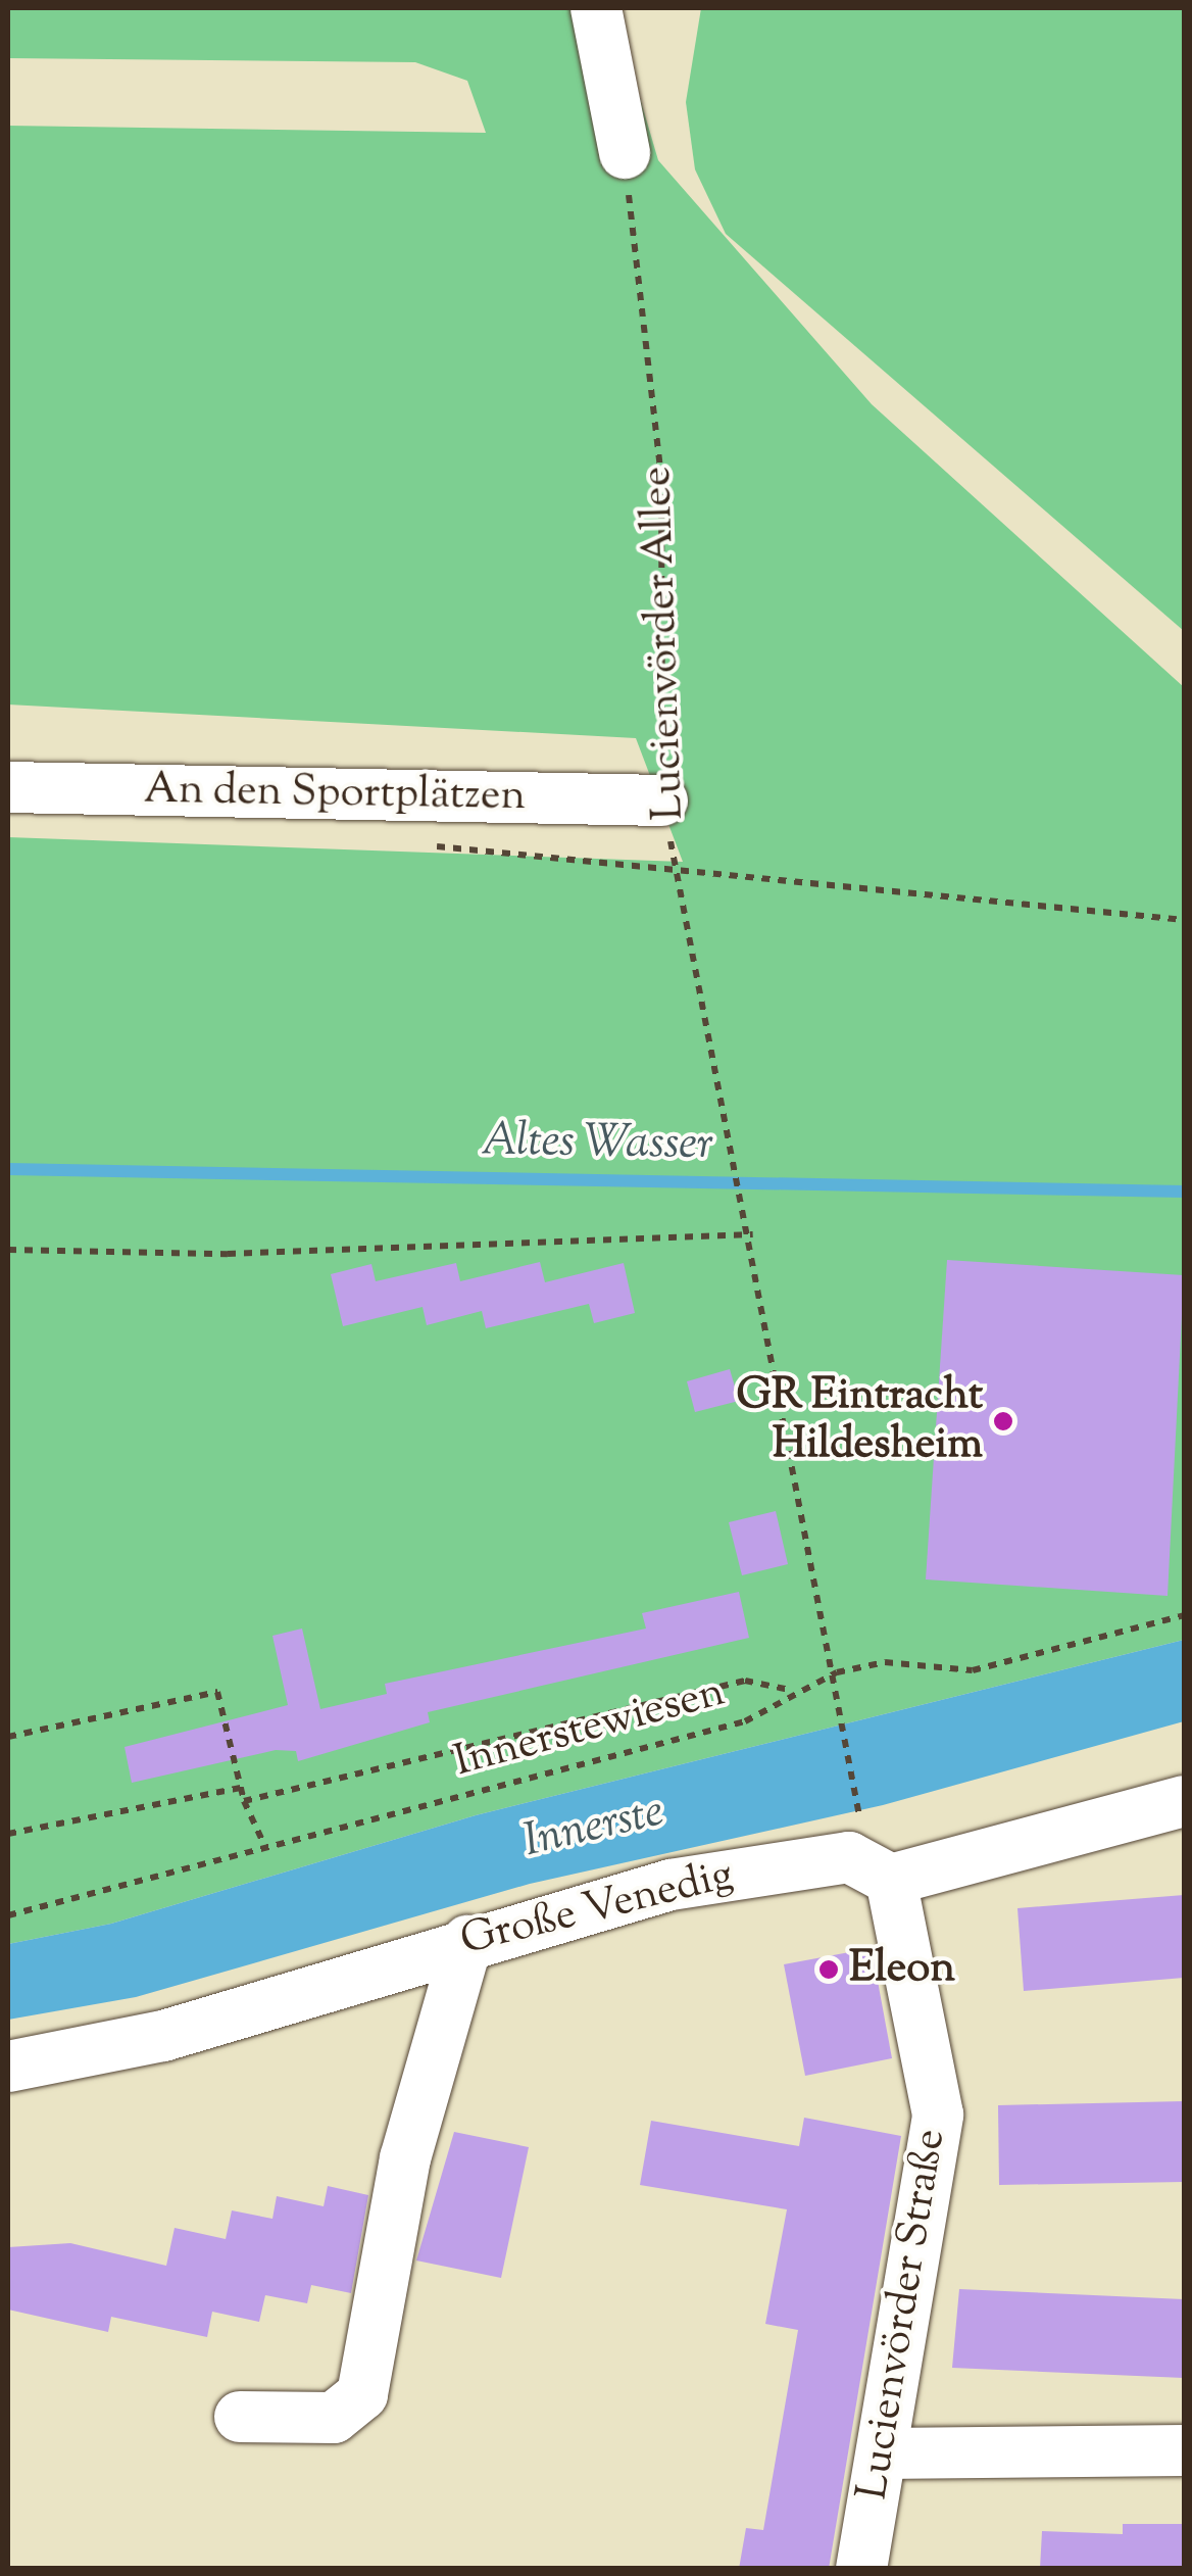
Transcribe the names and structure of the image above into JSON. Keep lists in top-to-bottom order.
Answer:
{
  "streets": {
    "street": ["An den Sportplätzen", "Große Venedig", "Lucienvörder Straße"],
    "path": ["Lucienvörder Allee", "Innerstewiesen"]
  },
  "crossings": [
    ["Lucienvörder Allee", "An den Sportplätzen"],
    ["Lucienvörder Allee", "Innerstewiesen"],
    ["Große Venedig", "Lucienvörder Straße"]
  ],
  "water": ["Altes Wasser", "Innerste"],
  "places": ["GR Eintracht Hildesheim", "Eleon"]
}
